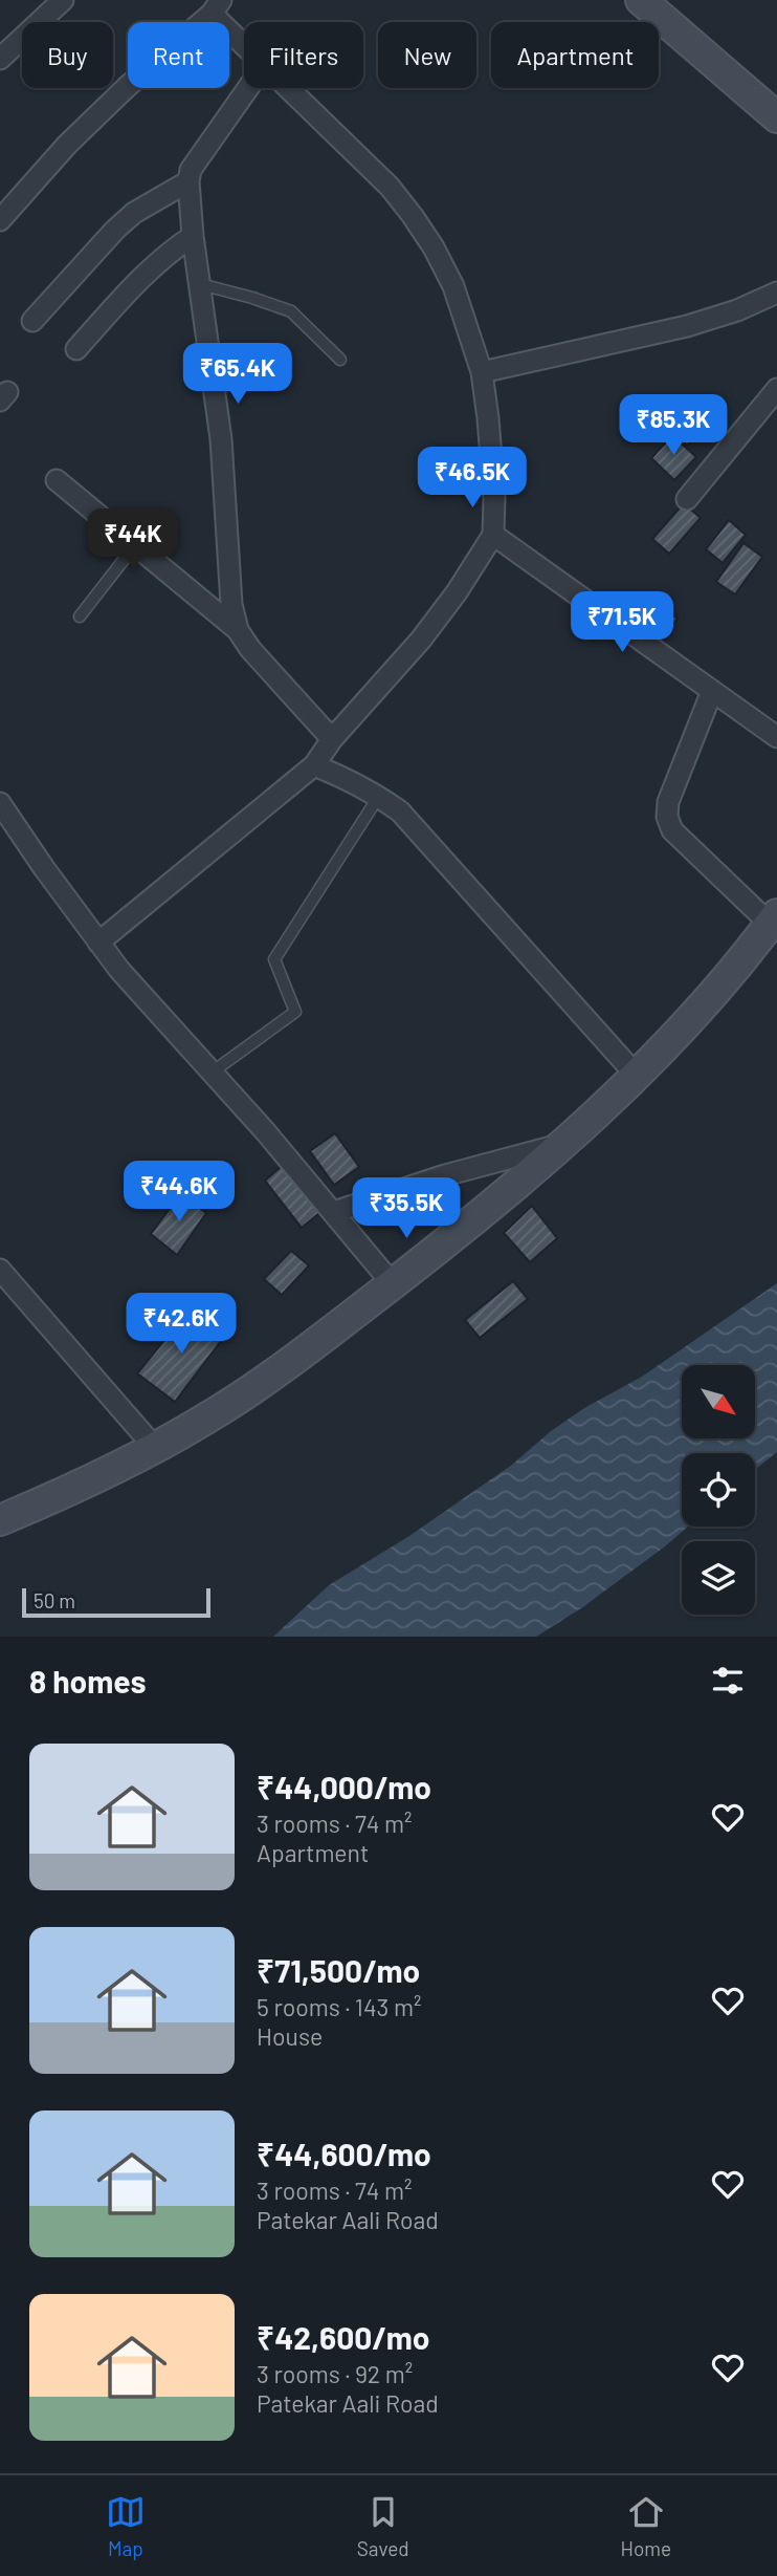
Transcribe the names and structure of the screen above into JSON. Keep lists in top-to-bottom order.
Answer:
{
  "scale_bar": "50 m",
  "north": "bottom right",
  "page": {
    "chip": [
      "Buy",
      "Rent",
      "Filters",
      "New",
      "Apartment"
    ],
    "price": [
      "₹65.4K",
      "₹85.3K",
      "₹46.5K",
      "₹44K",
      "₹71.5K",
      "₹44.6K",
      "₹35.5K",
      "₹42.6K"
    ],
    "scale": "50 m",
    "heading": "8 homes",
    "list": [
      {
        "name": "₹44,000/mo",
        "note": "3 rooms · 74 m² · Apartment"
      },
      {
        "name": "₹71,500/mo",
        "note": "5 rooms · 143 m² · House"
      },
      {
        "name": "₹44,600/mo",
        "note": "3 rooms · 74 m² · Patekar Aali Road"
      },
      {
        "name": "₹42,600/mo",
        "note": "3 rooms · 92 m² · Patekar Aali Road"
      }
    ],
    "tabs": ["Map", "Saved", "Home"]
  }
}
